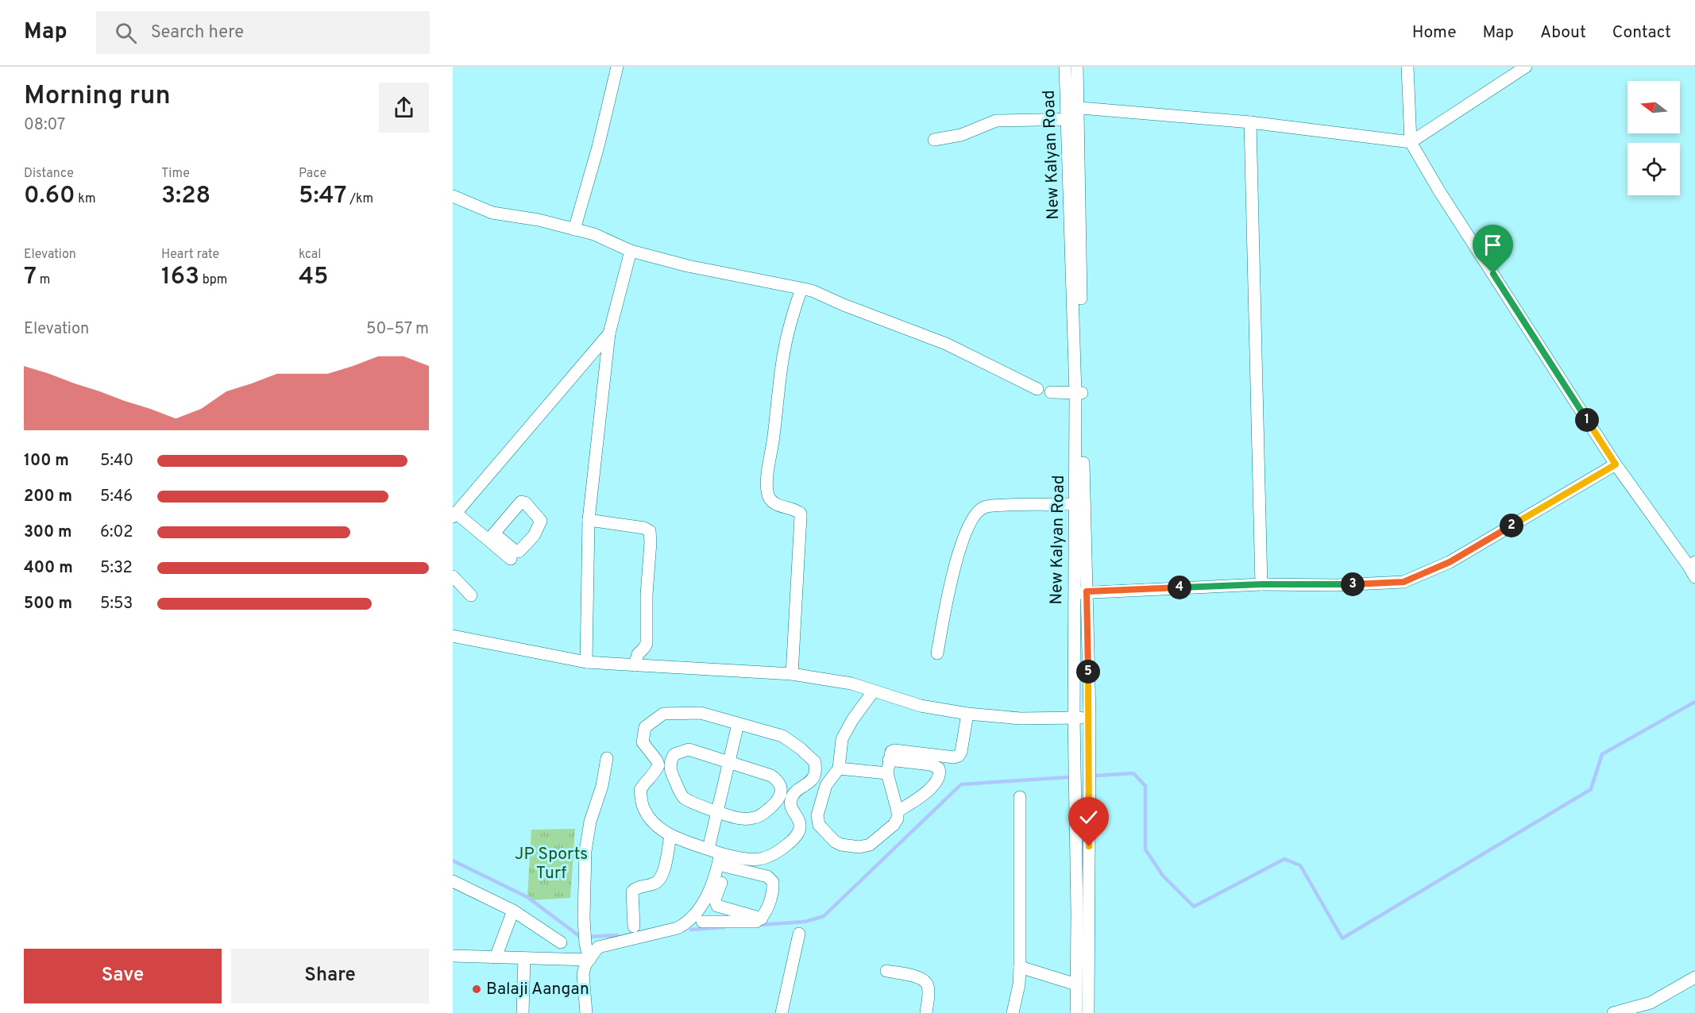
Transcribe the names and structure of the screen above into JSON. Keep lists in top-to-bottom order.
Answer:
{
  "streets": {
    "street": ["New Kalyan Road"]
  },
  "parks": ["JP Sports Turf"],
  "places": ["Balaji Aangan"],
  "north": "left",
  "page": {
    "header": "Map",
    "search": "Search here",
    "nav": [
      "Home",
      "Map",
      "About",
      "Contact"
    ],
    "heading": ["Morning run", "08:07"],
    "stats": [
      ["Distance", "0.60 km"],
      ["Time", "3:28"],
      ["Pace", "5:47 /km"],
      ["Elevation", "7 m"],
      ["Heart rate", "163 bpm"],
      ["kcal", "45"]
    ],
    "chart": ["Elevation", "50–57 m"],
    "pins": [
      "1",
      "2",
      "3",
      "4",
      "5"
    ],
    "list": [
      {
        "name": "100 m",
        "note": "5:40"
      },
      {
        "name": "200 m",
        "note": "5:46"
      },
      {
        "name": "300 m",
        "note": "6:02"
      },
      {
        "name": "400 m",
        "note": "5:32"
      },
      {
        "name": "500 m",
        "note": "5:53"
      }
    ],
    "buttons": ["Save", "Share"]
  }
}
